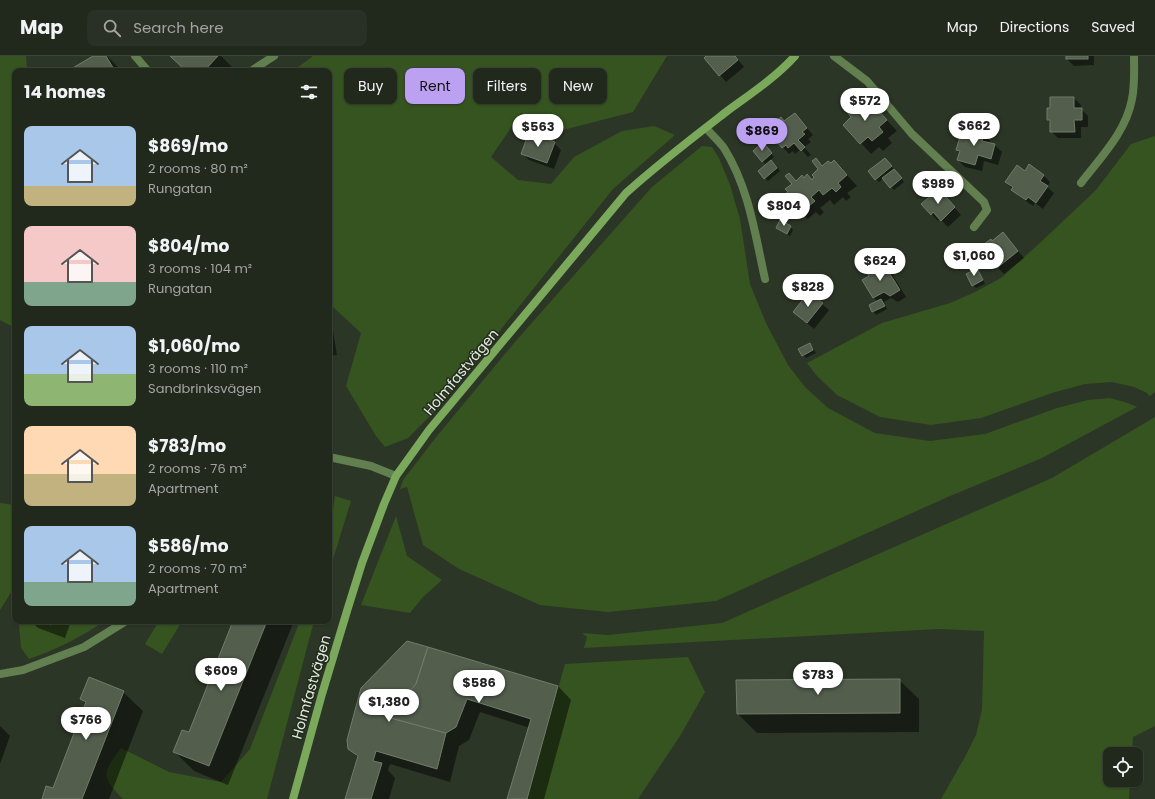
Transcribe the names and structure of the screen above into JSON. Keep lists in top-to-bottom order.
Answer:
{
  "streets": {
    "street": ["Holmfastvägen"]
  },
  "page": {
    "header": "Map",
    "search": "Search here",
    "nav": ["Map", "Directions", "Saved"],
    "chip": [
      "Buy",
      "Rent",
      "Filters",
      "New"
    ],
    "heading": "14 homes",
    "price": [
      "$572",
      "$662",
      "$563",
      "$869",
      "$989",
      "$804",
      "$1,060",
      "$624",
      "$828",
      "$609",
      "$783",
      "$586",
      "$1,380",
      "$766"
    ],
    "list": [
      {
        "name": "$869/mo",
        "note": "2 rooms · 80 m² · Rungatan"
      },
      {
        "name": "$804/mo",
        "note": "3 rooms · 104 m² · Rungatan"
      },
      {
        "name": "$1,060/mo",
        "note": "3 rooms · 110 m² · Sandbrinksvägen"
      },
      {
        "name": "$783/mo",
        "note": "2 rooms · 76 m² · Apartment"
      },
      {
        "name": "$586/mo",
        "note": "2 rooms · 70 m² · Apartment"
      }
    ]
  }
}
